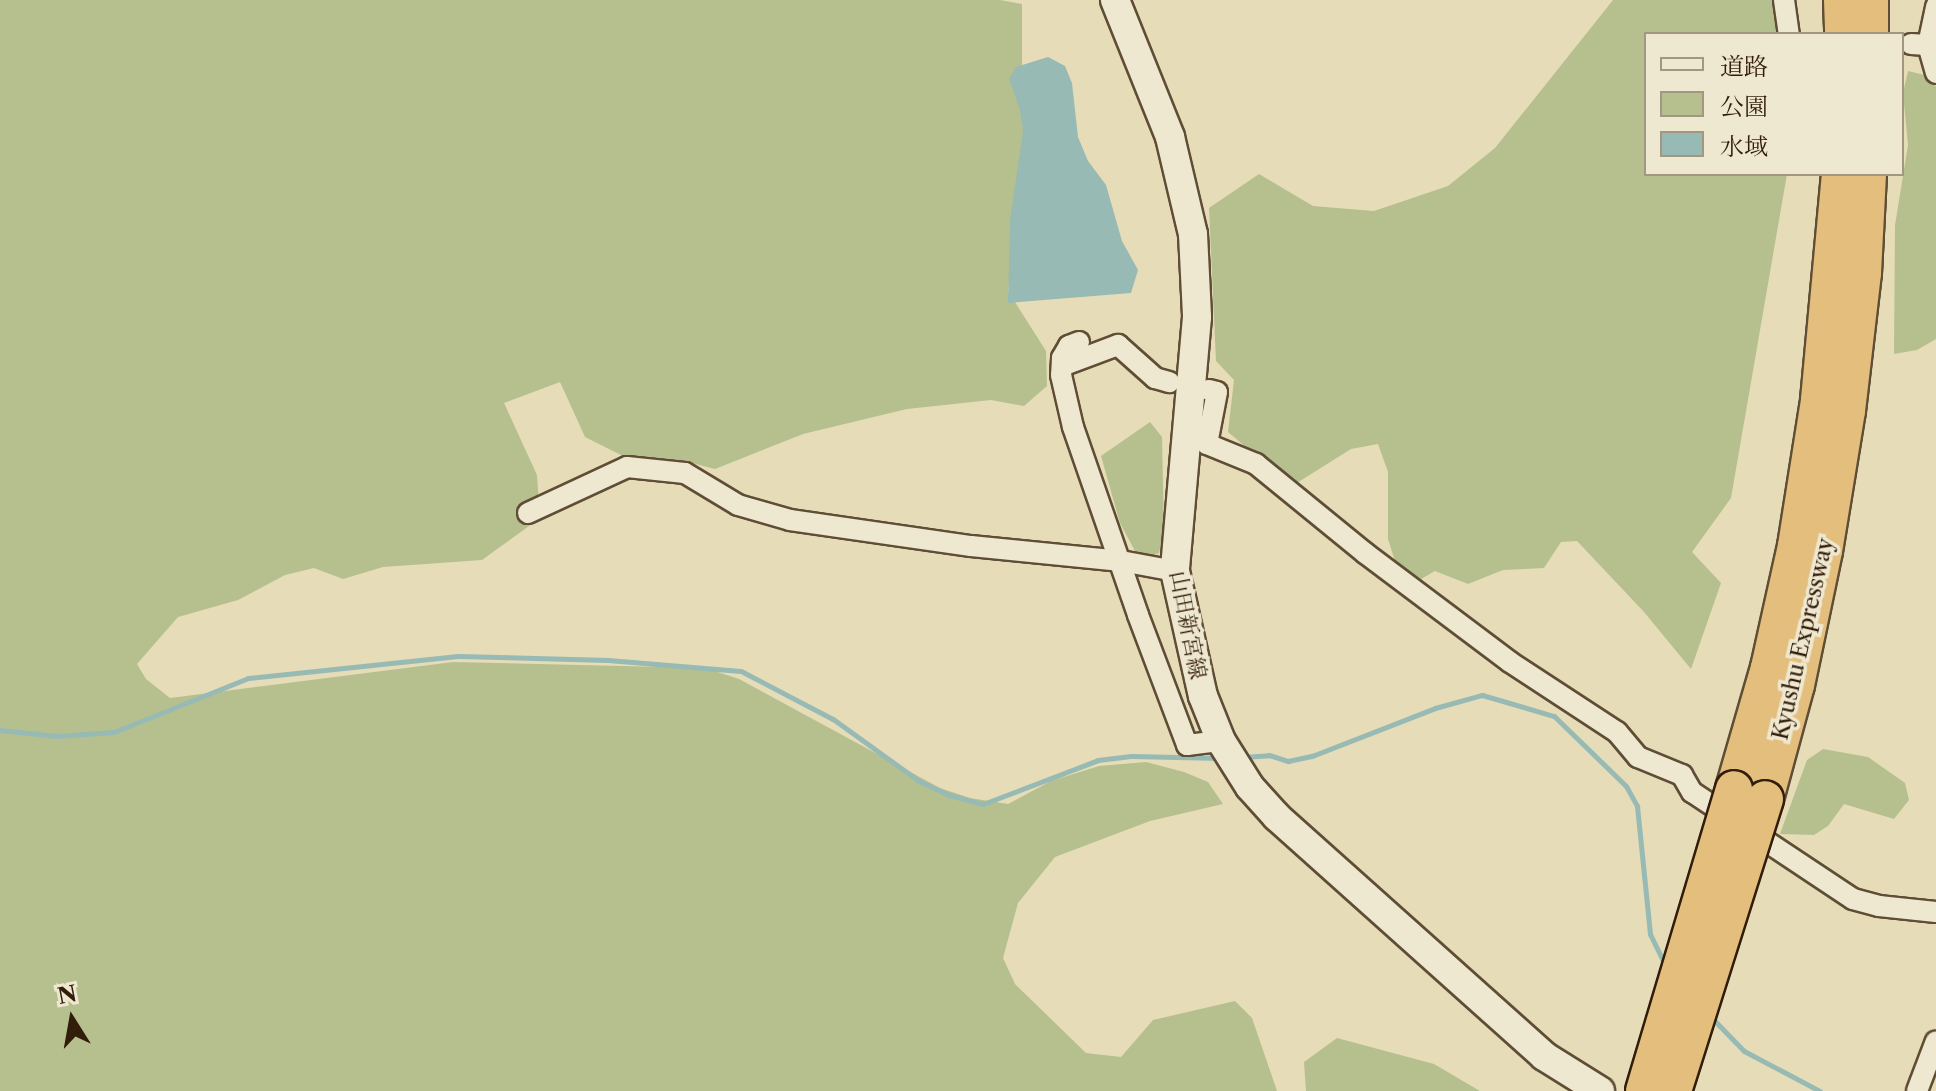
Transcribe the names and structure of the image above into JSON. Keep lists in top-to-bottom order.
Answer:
{
  "streets": {
    "highway": ["Kyushu Expressway"],
    "main road": ["山田新宮線"]
  },
  "legend": ["道路", "公園", "水域"],
  "north": "top"
}
